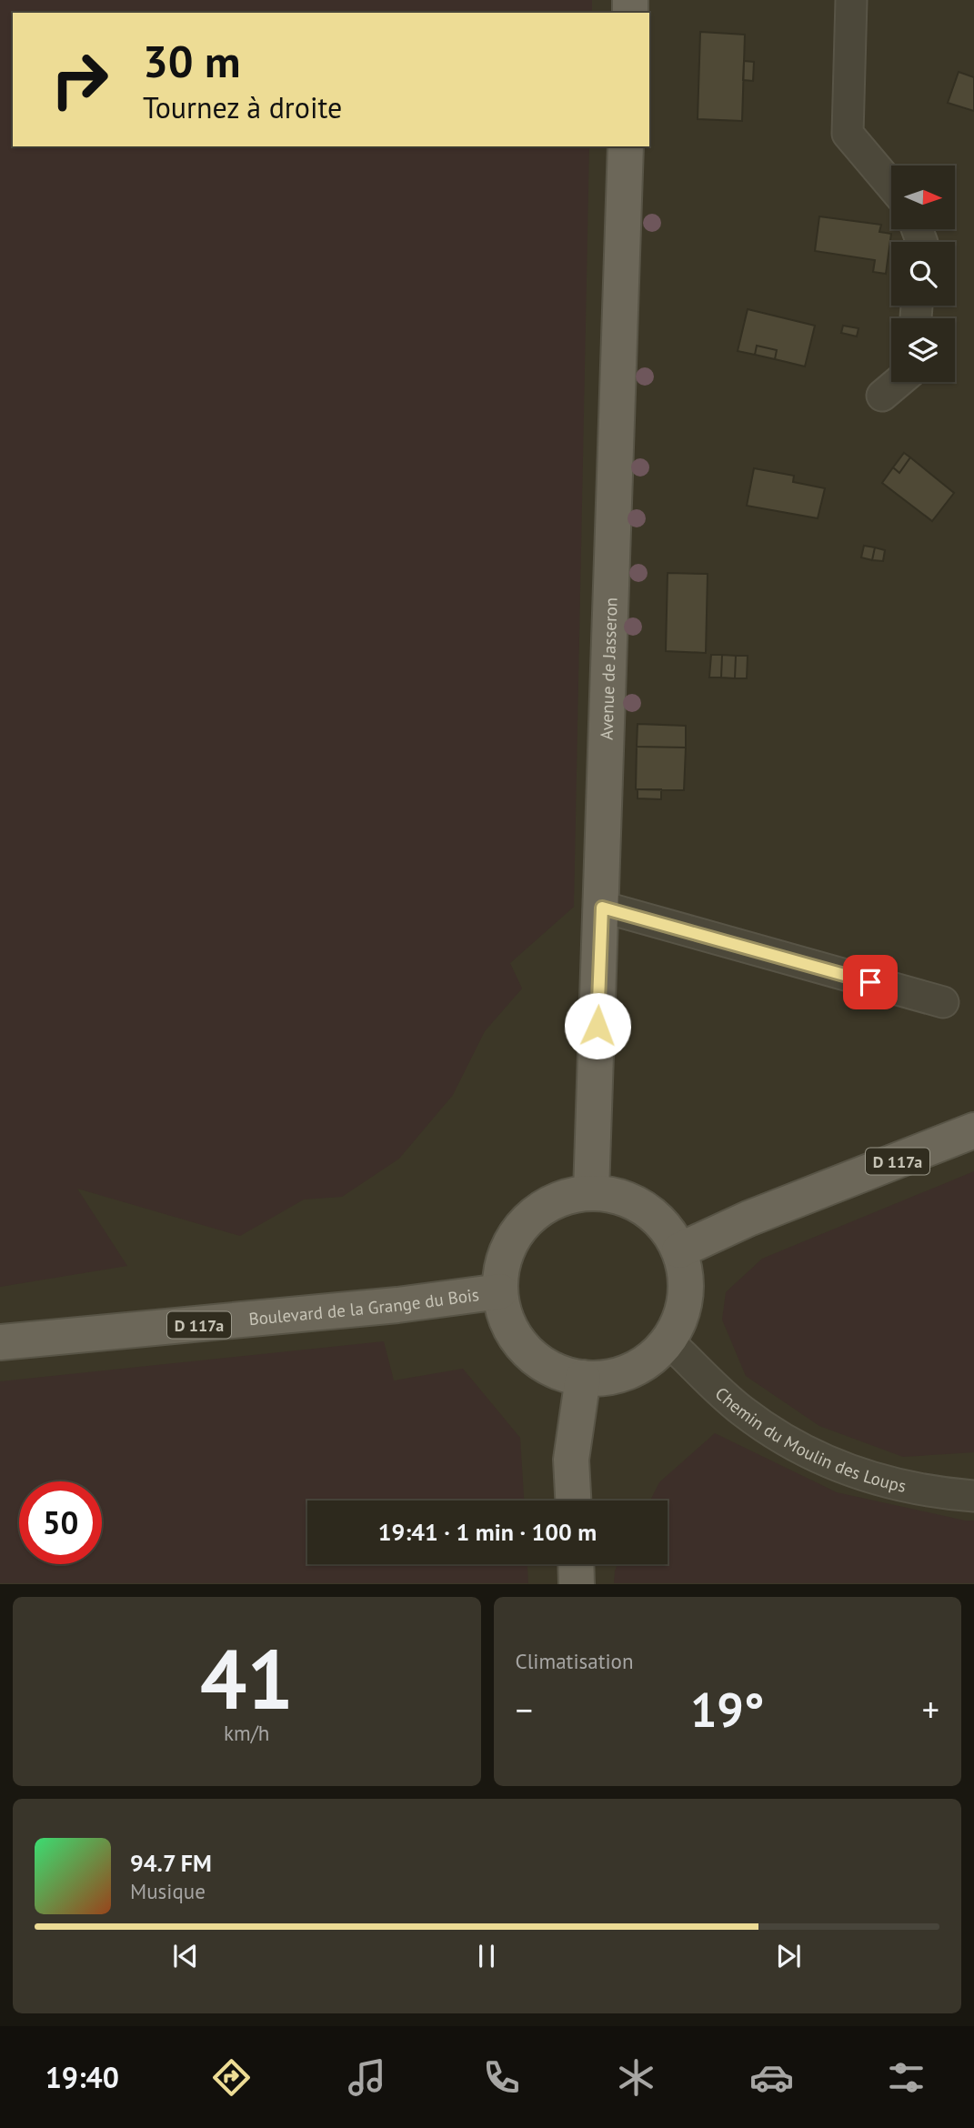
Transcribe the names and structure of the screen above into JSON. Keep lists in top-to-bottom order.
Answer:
{
  "streets": {
    "main road": ["Avenue de Jasseron", "D 117a", "Boulevard de la Grange du Bois"],
    "street": ["Chemin du Moulin des Loups"]
  },
  "crossings": [
    ["Avenue de Jasseron", "D 117a"],
    ["Avenue de Jasseron", "Boulevard de la Grange du Bois"],
    ["Avenue de Jasseron", "Chemin du Moulin des Loups"],
    ["D 117a", "Boulevard de la Grange du Bois"],
    ["D 117a", "Chemin du Moulin des Loups"],
    ["Boulevard de la Grange du Bois", "Chemin du Moulin des Loups"]
  ],
  "north": "right",
  "page": {
    "turn": ["30 m", "Tournez à droite"],
    "limit": "50",
    "trip": "19:41 · 1 min · 100 m",
    "tile": [
      ["41", "km/h"],
      "Climatisation"
    ],
    "heat": ["−", "19°", "+"],
    "song": ["94.7 FM", "Musique"],
    "tabs": "19:40"
  }
}
